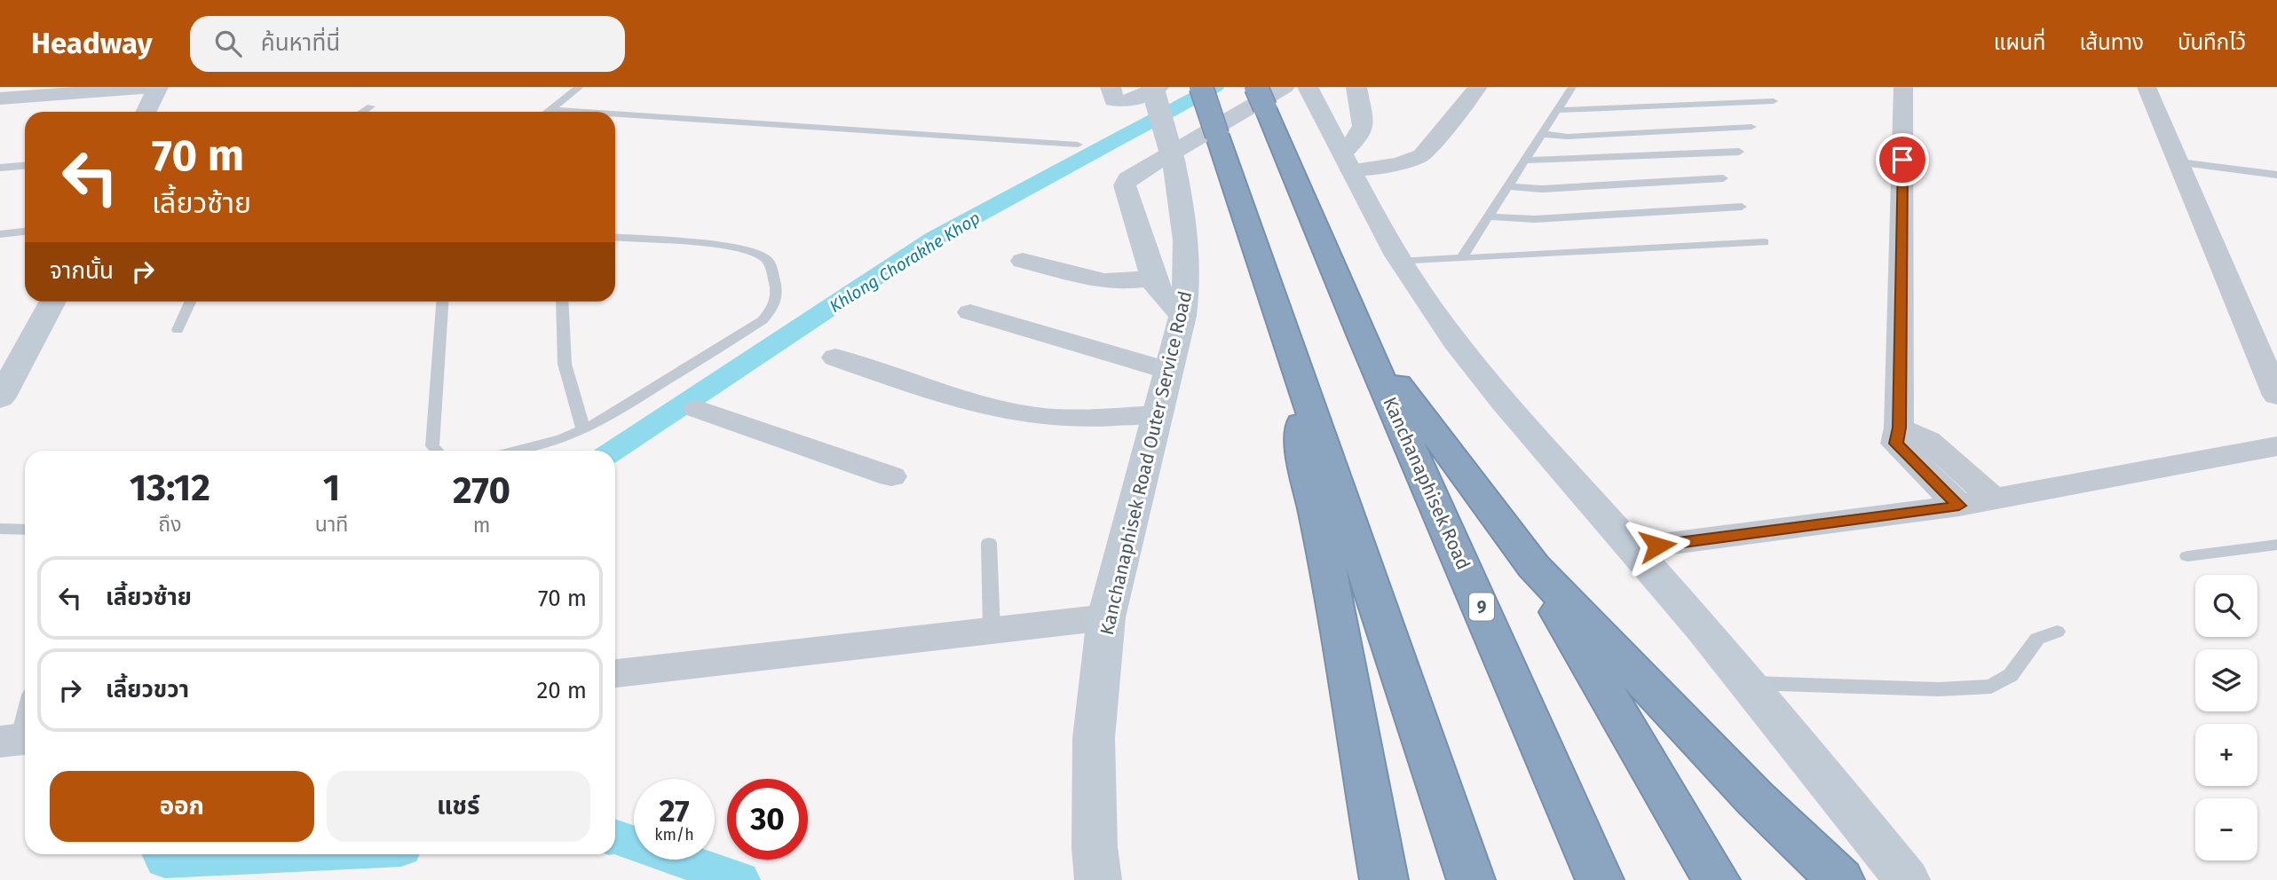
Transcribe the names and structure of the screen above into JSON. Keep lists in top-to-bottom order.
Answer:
{
  "streets": {
    "highway": ["Kanchanaphisek Road", "9"],
    "main road": ["Kanchanaphisek Road Outer Service Road"]
  },
  "water": ["Khlong Chorakhe Khop"],
  "page": {
    "header": "Headway",
    "search": "ค้นหาที่นี่",
    "nav": ["แผนที่", "เส้นทาง", "บันทึกไว้"],
    "turn": ["70 m", "เลี้ยวซ้าย"],
    "then": "จากนั้น",
    "eta": [
      "13:12",
      "ถึง",
      "1",
      "นาที",
      "270",
      "m"
    ],
    "list": [
      {
        "name": "เลี้ยวซ้าย",
        "value": "70 m"
      },
      {
        "name": "เลี้ยวขวา",
        "value": "20 m"
      }
    ],
    "map_buttons": ["+", "−"],
    "buttons": ["ออก", "แชร์"],
    "speed": "27 km/h",
    "limit": "30"
  }
}
